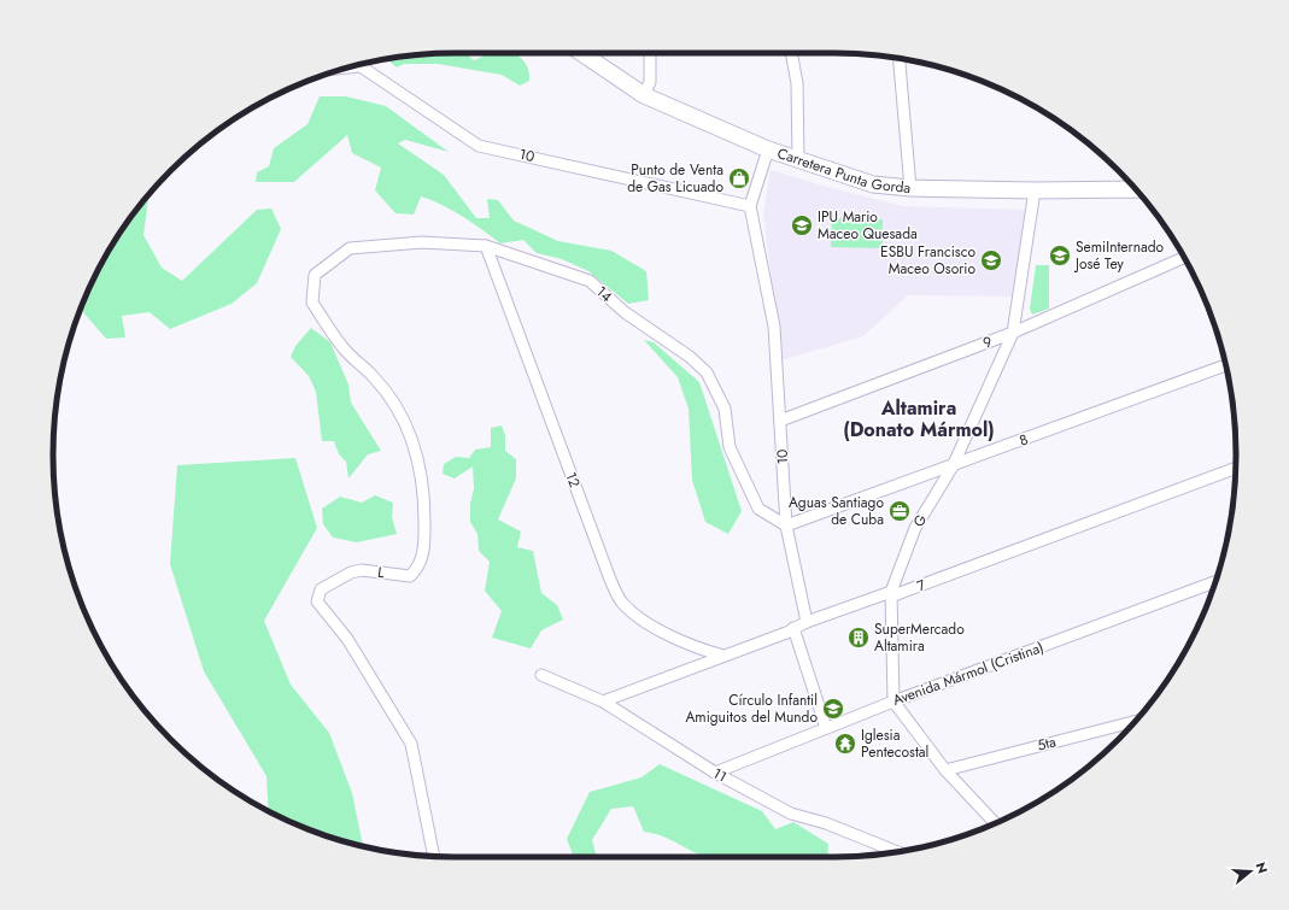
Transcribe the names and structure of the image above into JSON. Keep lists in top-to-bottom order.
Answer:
{
  "streets": {
    "main road": ["Carretera Punta Gorda"],
    "street": [
      "10",
      "14",
      "9",
      "8",
      "12",
      "G",
      "L",
      "7",
      "Avenida Mármol (Cristina)",
      "5ta",
      "11"
    ]
  },
  "crossings": [
    ["10", "Carretera Punta Gorda"],
    ["10", "14"],
    ["10", "9"],
    ["10", "8"],
    ["10", "7"],
    ["Carretera Punta Gorda", "G"],
    ["14", "8"],
    ["14", "12"],
    ["14", "L"],
    ["9", "G"],
    ["8", "G"],
    ["12", "7"],
    ["G", "7"],
    ["G", "Avenida Mármol (Cristina)"],
    ["7", "11"],
    ["Avenida Mármol (Cristina)", "11"]
  ],
  "districts": ["Altamira (Donato Mármol)"],
  "places": {
    "shop": ["Punto de Venta de Gas Licuado"],
    "school or university": [
      "IPU Mario Maceo Quesada",
      "SemiInternado José Tey",
      "ESBU Francisco Maceo Osorio",
      "Círculo Infantil Amiguitos del Mundo"
    ],
    "office": ["Aguas Santiago de Cuba"],
    "building": ["SuperMercado Altamira"],
    "temple": ["Iglesia Pentecostal"]
  },
  "north": "right"
}
